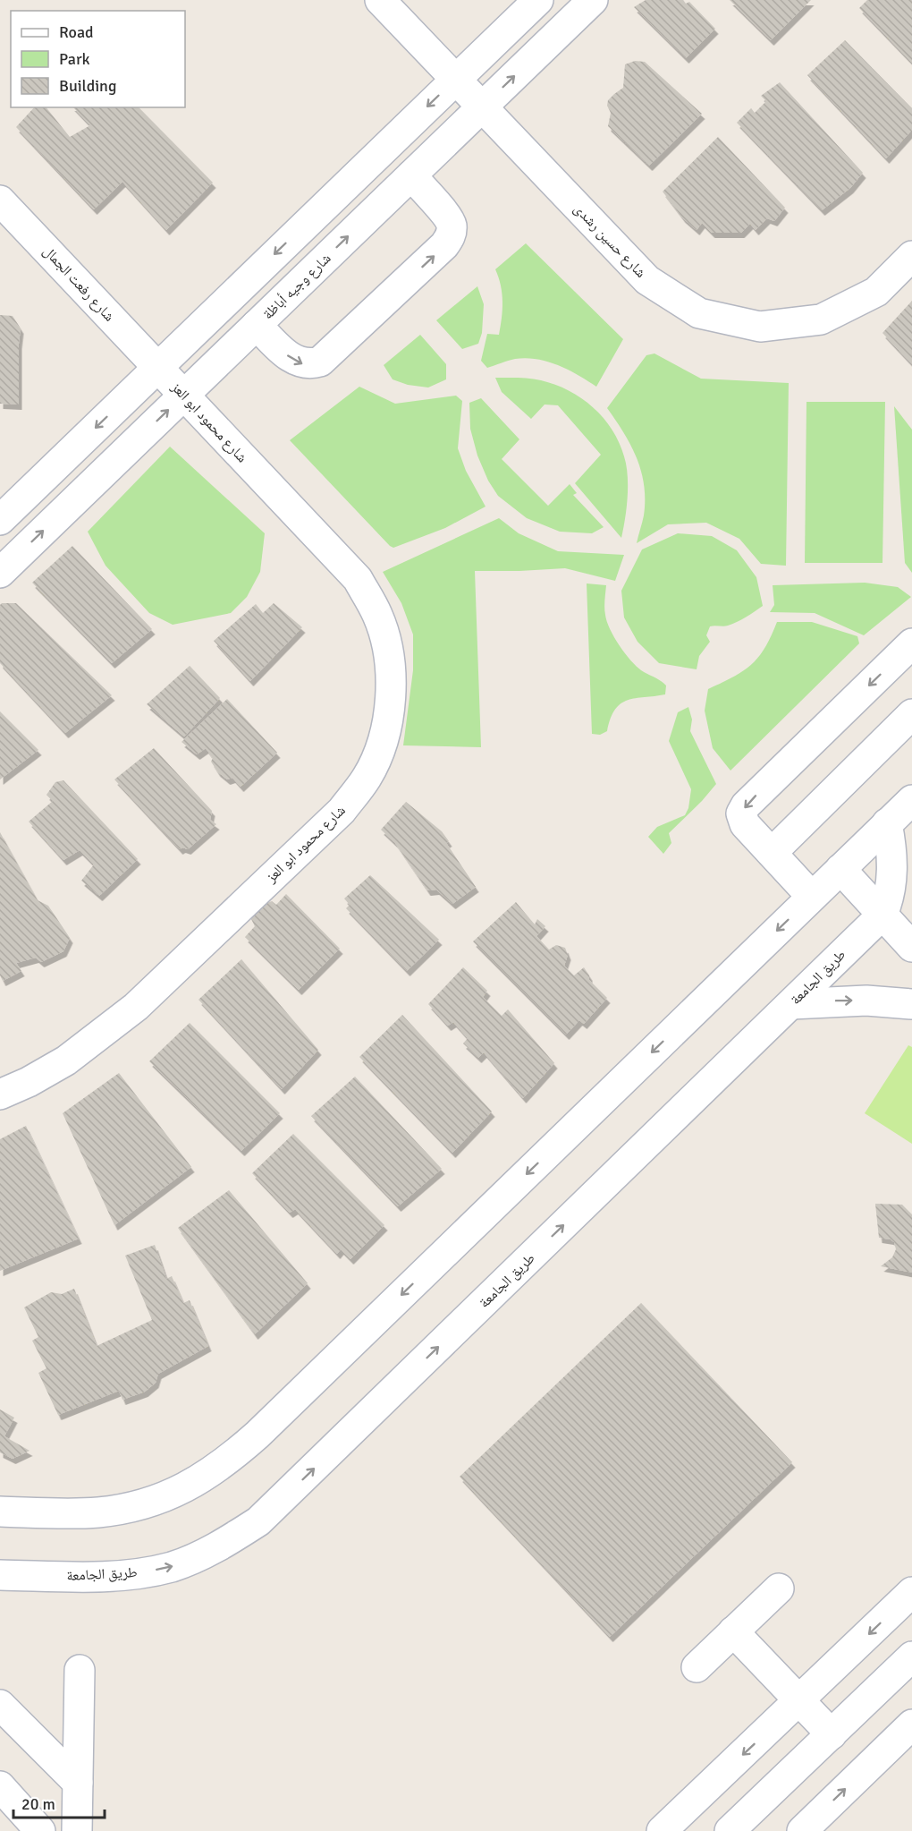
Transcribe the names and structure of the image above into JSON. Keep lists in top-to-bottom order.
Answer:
{
  "streets": {
    "street": [
      "شارع حسين رشدى",
      "شارع رفعت الجمال",
      "شارع وجيه أباظة",
      "شارع محمود ابو العز",
      "طريق الجامعة"
    ]
  },
  "crossings": [
    ["شارع حسين رشدى", "شارع وجيه أباظة"],
    ["شارع رفعت الجمال", "شارع محمود ابو العز"],
    ["شارع وجيه أباظة", "شارع محمود ابو العز"]
  ],
  "legend": ["Road", "Park", "Building"],
  "scale_bar": "20 m"
}
